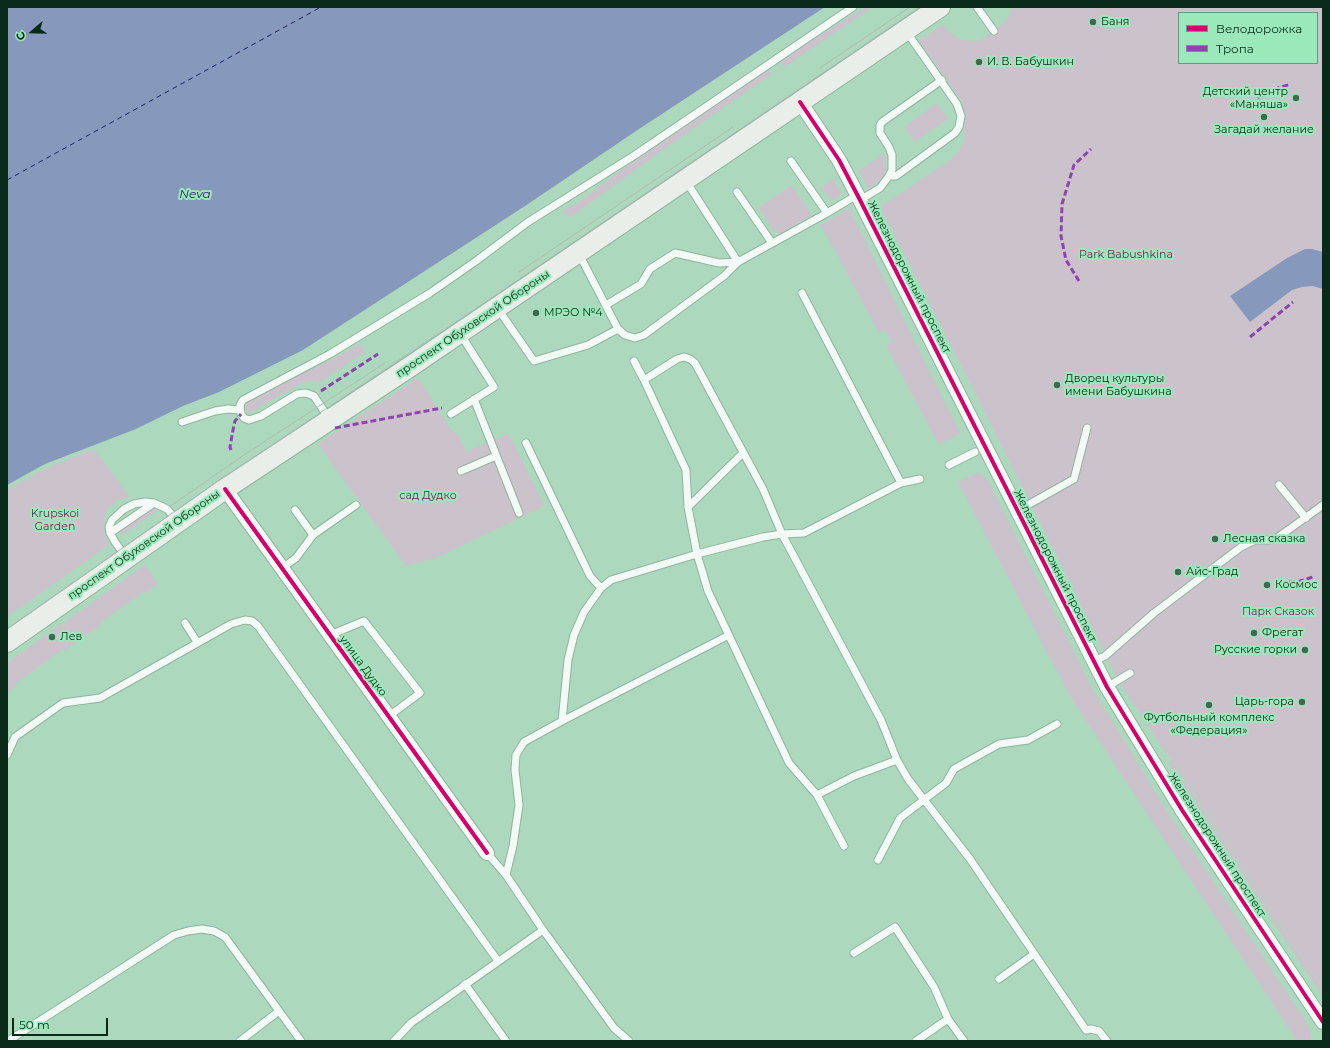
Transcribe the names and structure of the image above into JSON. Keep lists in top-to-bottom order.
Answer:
{
  "streets": {
    "main road": ["проспект Обуховской Обороны"],
    "street": ["Железнодорожный проспект", "улица Дудко"]
  },
  "crossings": [
    ["Железнодорожный проспект", "проспект Обуховской Обороны"],
    ["проспект Обуховской Обороны", "улица Дудко"]
  ],
  "water": ["Neva"],
  "parks": [
    "Park Babushkina",
    "сад Дудко",
    "Krupskoi Garden",
    "Парк Сказок"
  ],
  "places": [
    "Баня",
    "И. В. Бабушкин",
    "Детский центр «Маняша»",
    "Загадай желание",
    "МРЭО №4",
    "Дворец культуры имени Бабушкина",
    "Лесная сказка",
    "Айс-Град",
    "Космос",
    "Фрегат",
    "Лев",
    "Русские горки",
    "Царь-гора",
    "Футбольный комплекс «Федерация»"
  ],
  "legend": ["Велодорожка", "Тропа"],
  "scale_bar": "50 m",
  "north": "left"
}
